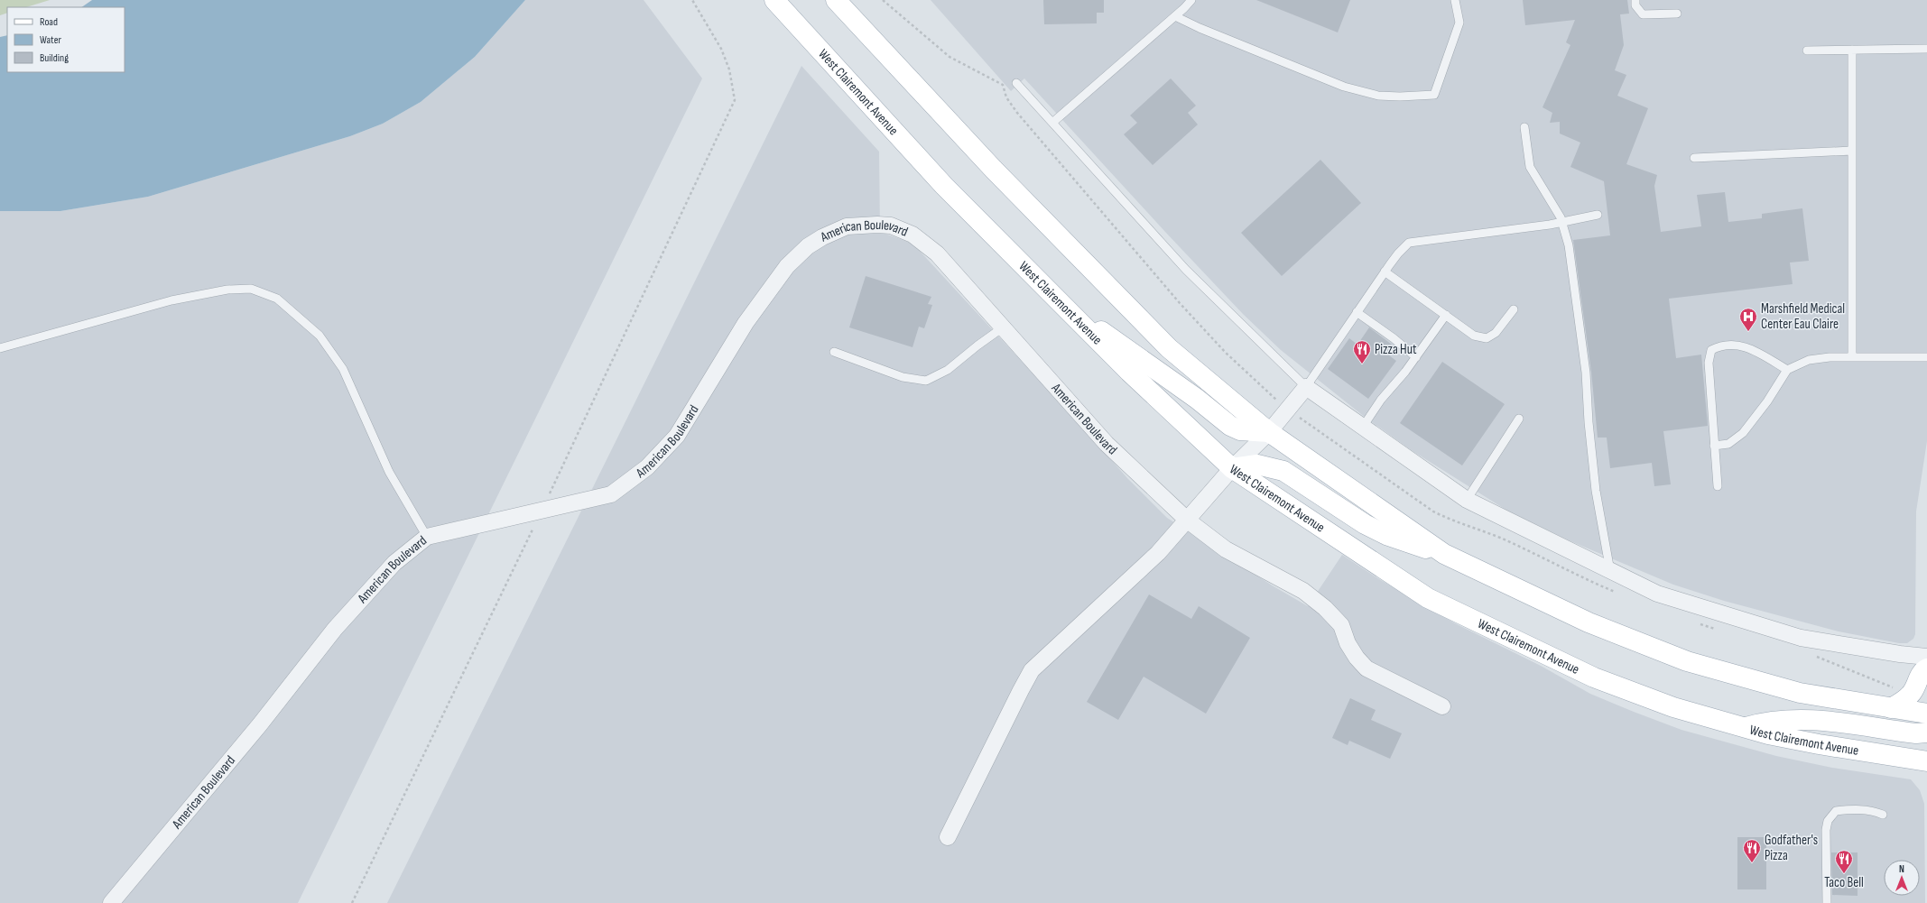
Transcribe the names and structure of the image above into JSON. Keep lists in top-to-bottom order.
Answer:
{
  "streets": {
    "main road": ["West Clairemont Avenue"],
    "street": ["American Boulevard"]
  },
  "places": {
    "hospital": ["Marshfield Medical Center Eau Claire"],
    "restaurant": ["Pizza Hut", "Godfather's Pizza", "Taco Bell"]
  },
  "legend": ["Road", "Water", "Building"],
  "north": "top"
}
